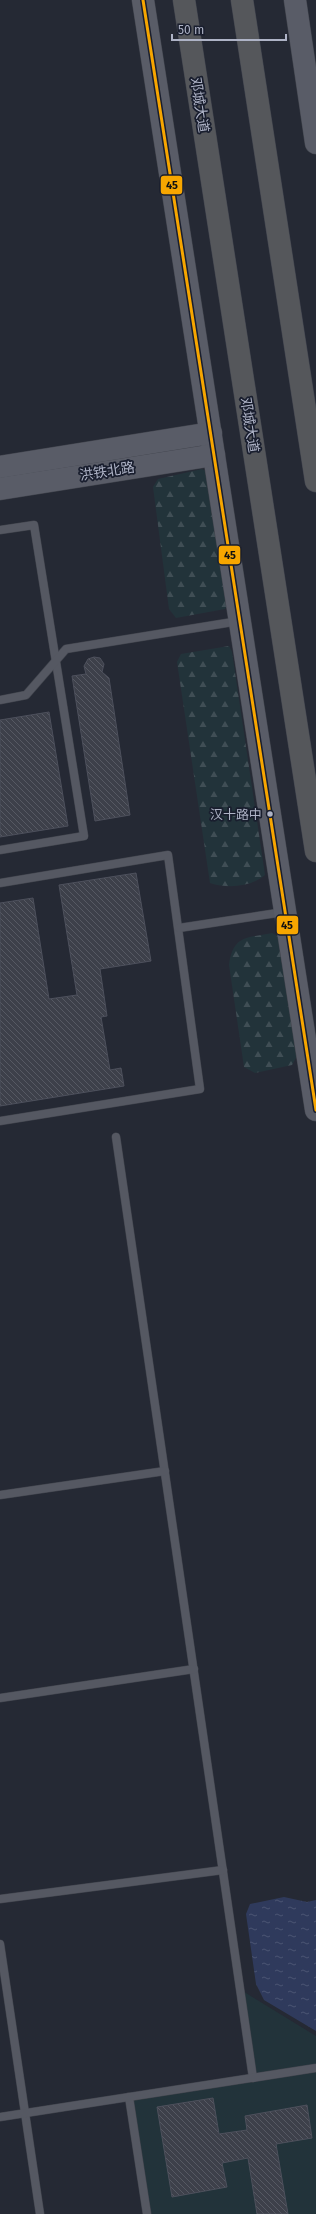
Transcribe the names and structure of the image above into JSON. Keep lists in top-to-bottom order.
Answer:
{
  "streets": {
    "highway": ["邓城大道"],
    "street": ["洪铁北路"]
  },
  "places": ["汉十路中"],
  "lines": ["transit line 45"],
  "scale_bar": "50 m"
}
